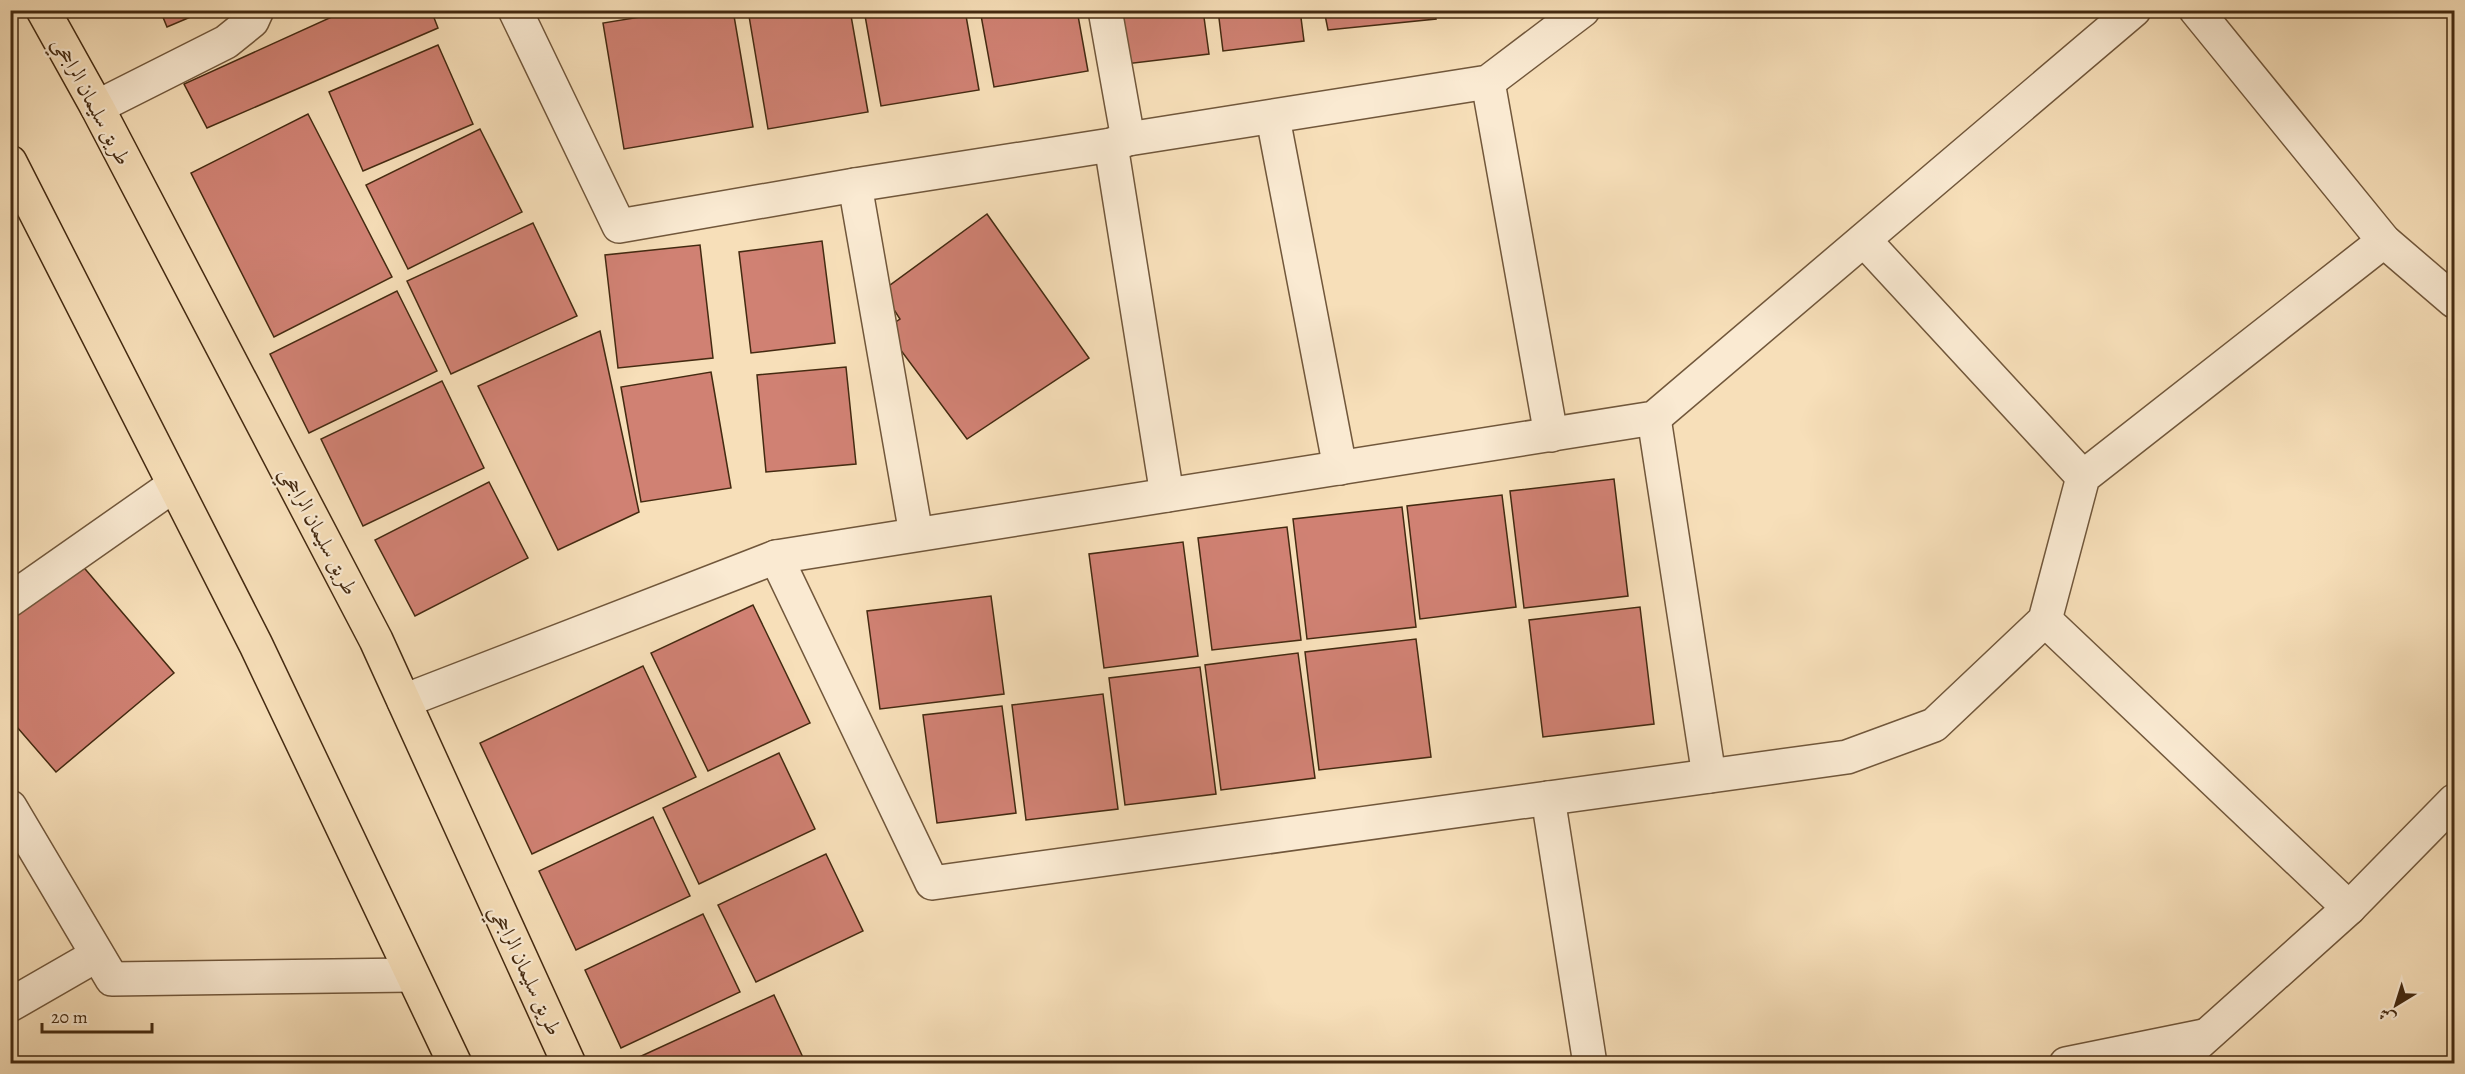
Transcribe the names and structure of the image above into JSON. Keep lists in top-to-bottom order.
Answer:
{
  "streets": {
    "main road": ["طريق سليمان الراجحي"]
  },
  "scale_bar": "20 m",
  "north": "bottom left"
}
